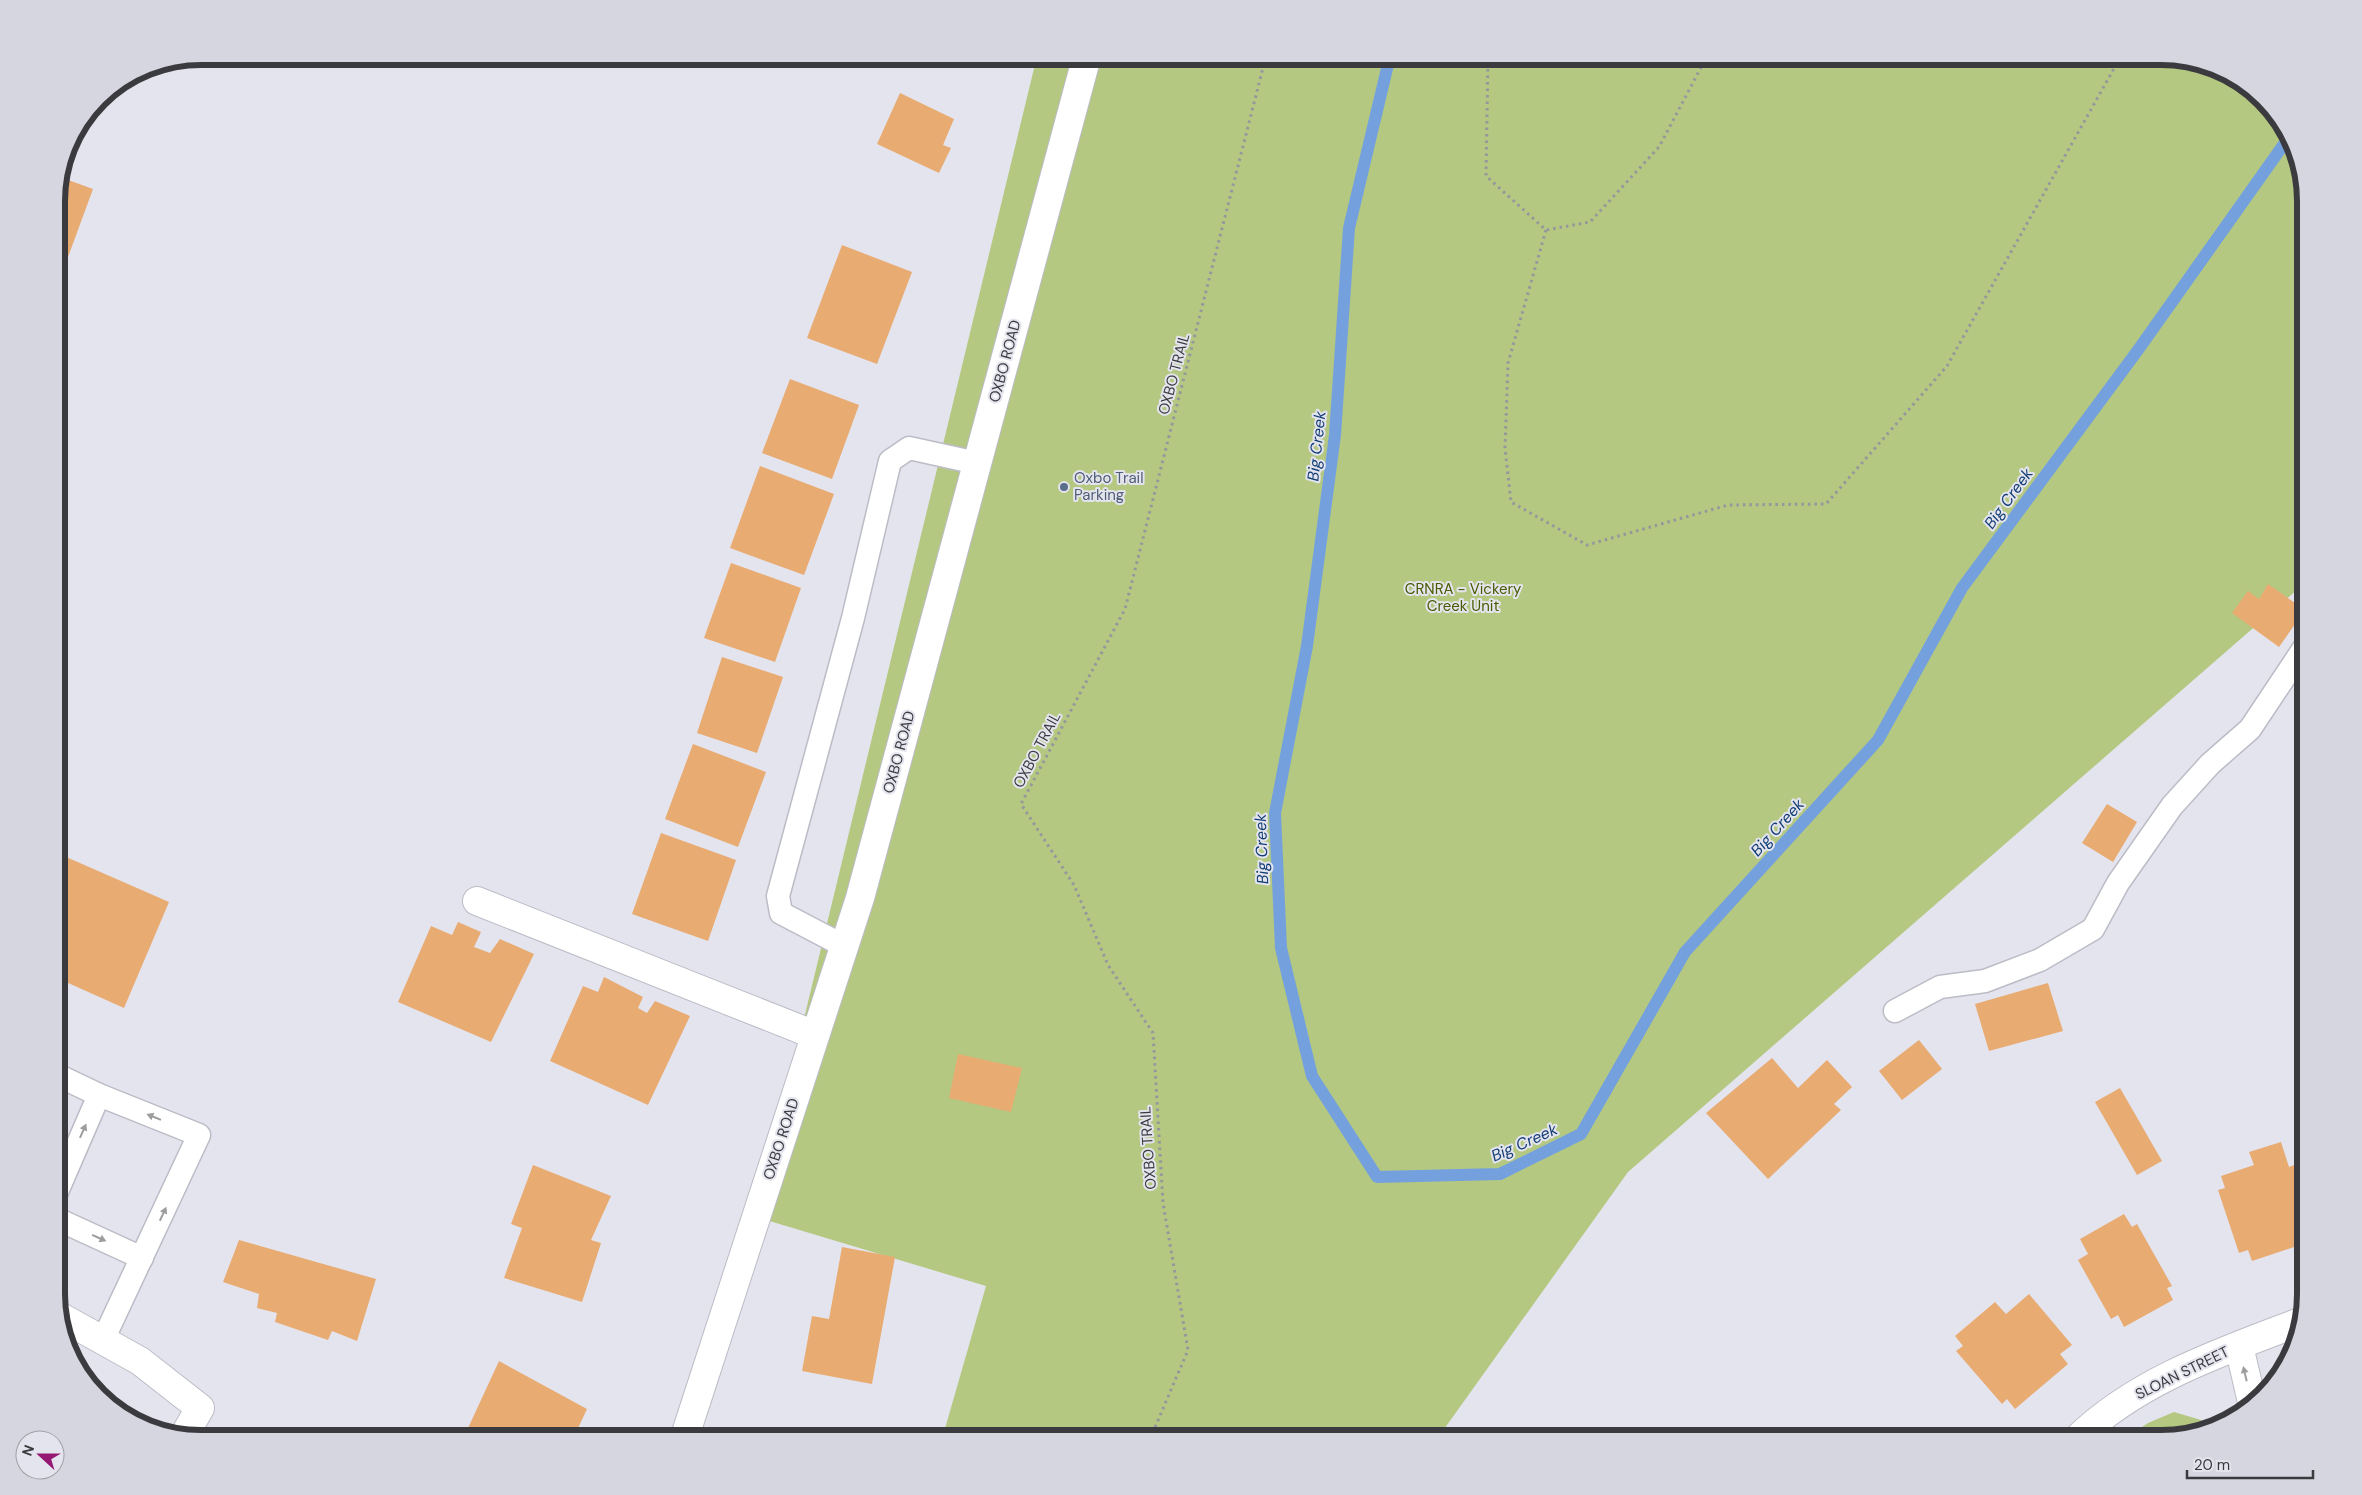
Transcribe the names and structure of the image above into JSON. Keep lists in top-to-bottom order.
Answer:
{
  "streets": {
    "street": ["OXBO ROAD", "SLOAN STREET"],
    "path": ["OXBO TRAIL"]
  },
  "water": ["Big Creek"],
  "parks": ["CRNRA - Vickery Creek Unit"],
  "places": ["Oxbo Trail Parking"],
  "scale_bar": "20 m",
  "north": "left"
}
